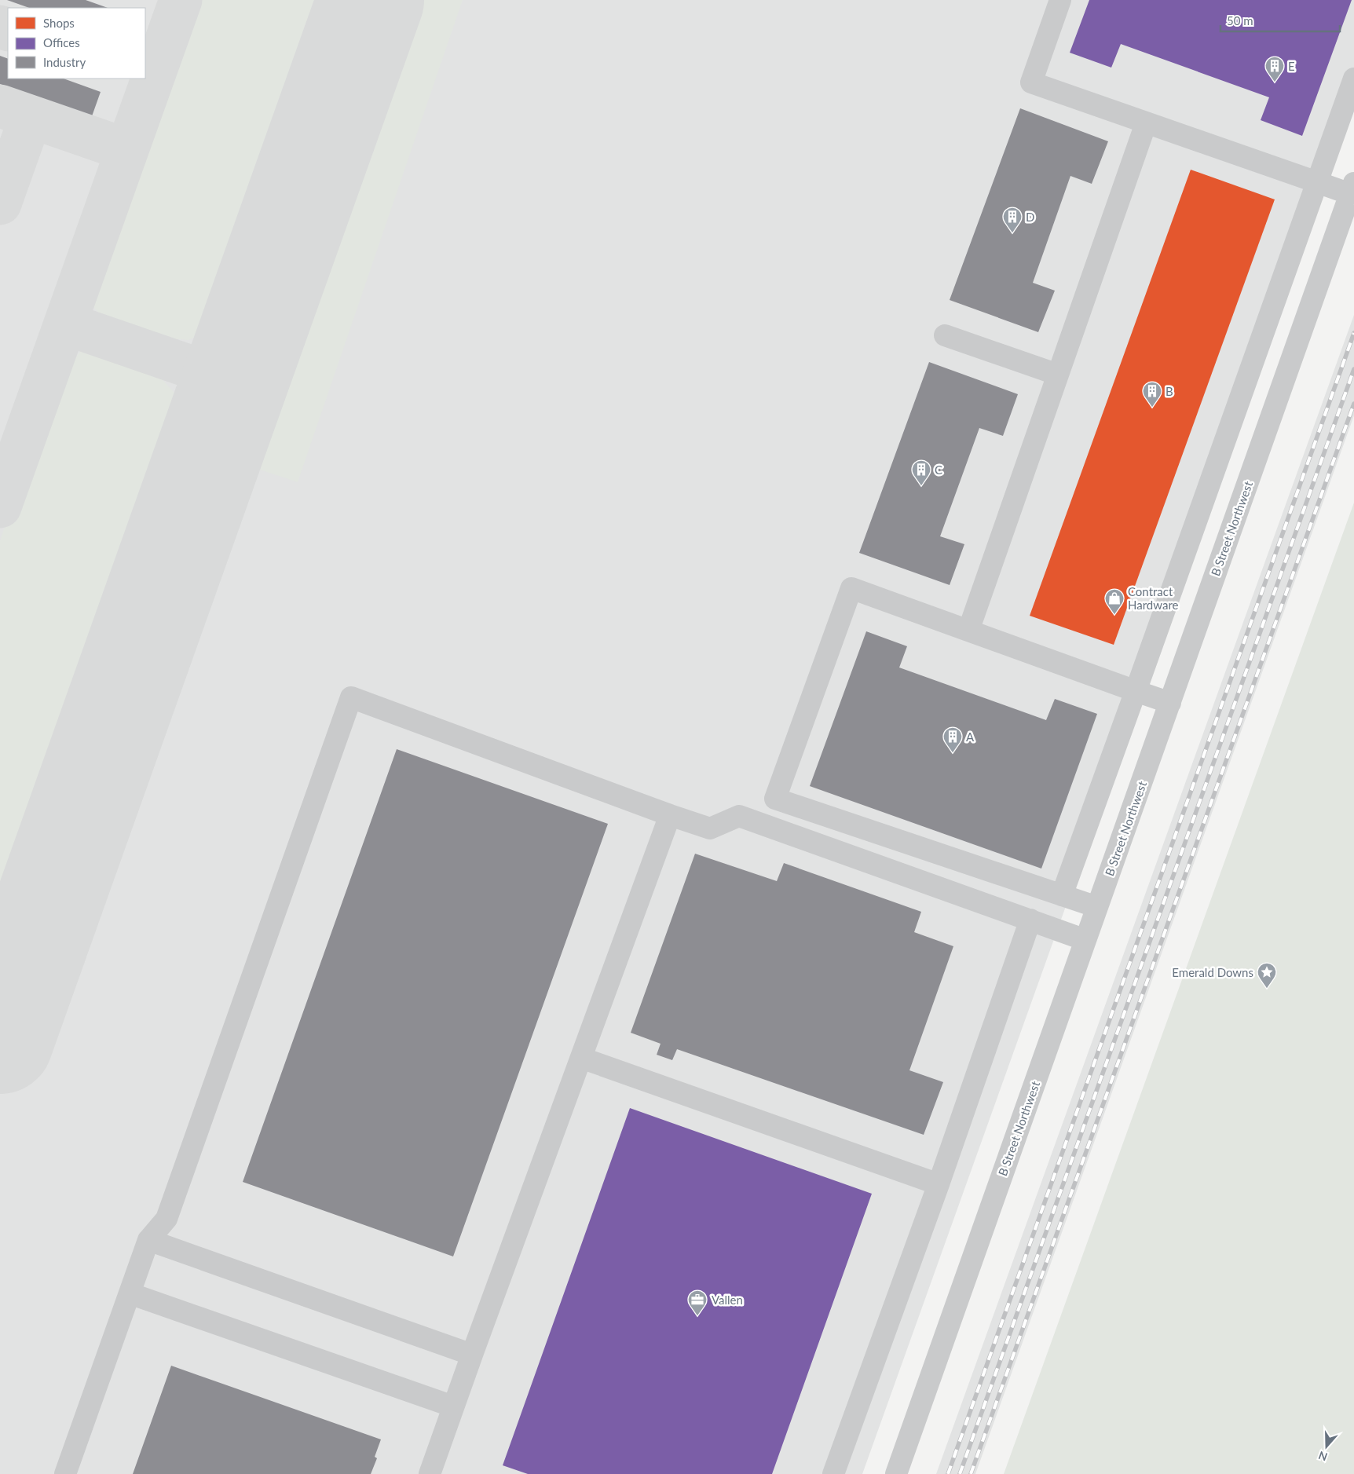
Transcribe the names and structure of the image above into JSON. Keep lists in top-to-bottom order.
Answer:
{
  "streets": {
    "street": ["B Street Northwest"]
  },
  "places": {
    "building": [
      "E",
      "D",
      "B",
      "C",
      "A"
    ],
    "shop": ["Contract Hardware"],
    "place": ["Emerald Downs"],
    "office": ["Vallen"]
  },
  "legend": ["Shops", "Offices", "Industry"],
  "scale_bar": "50 m",
  "north": "bottom"
}
